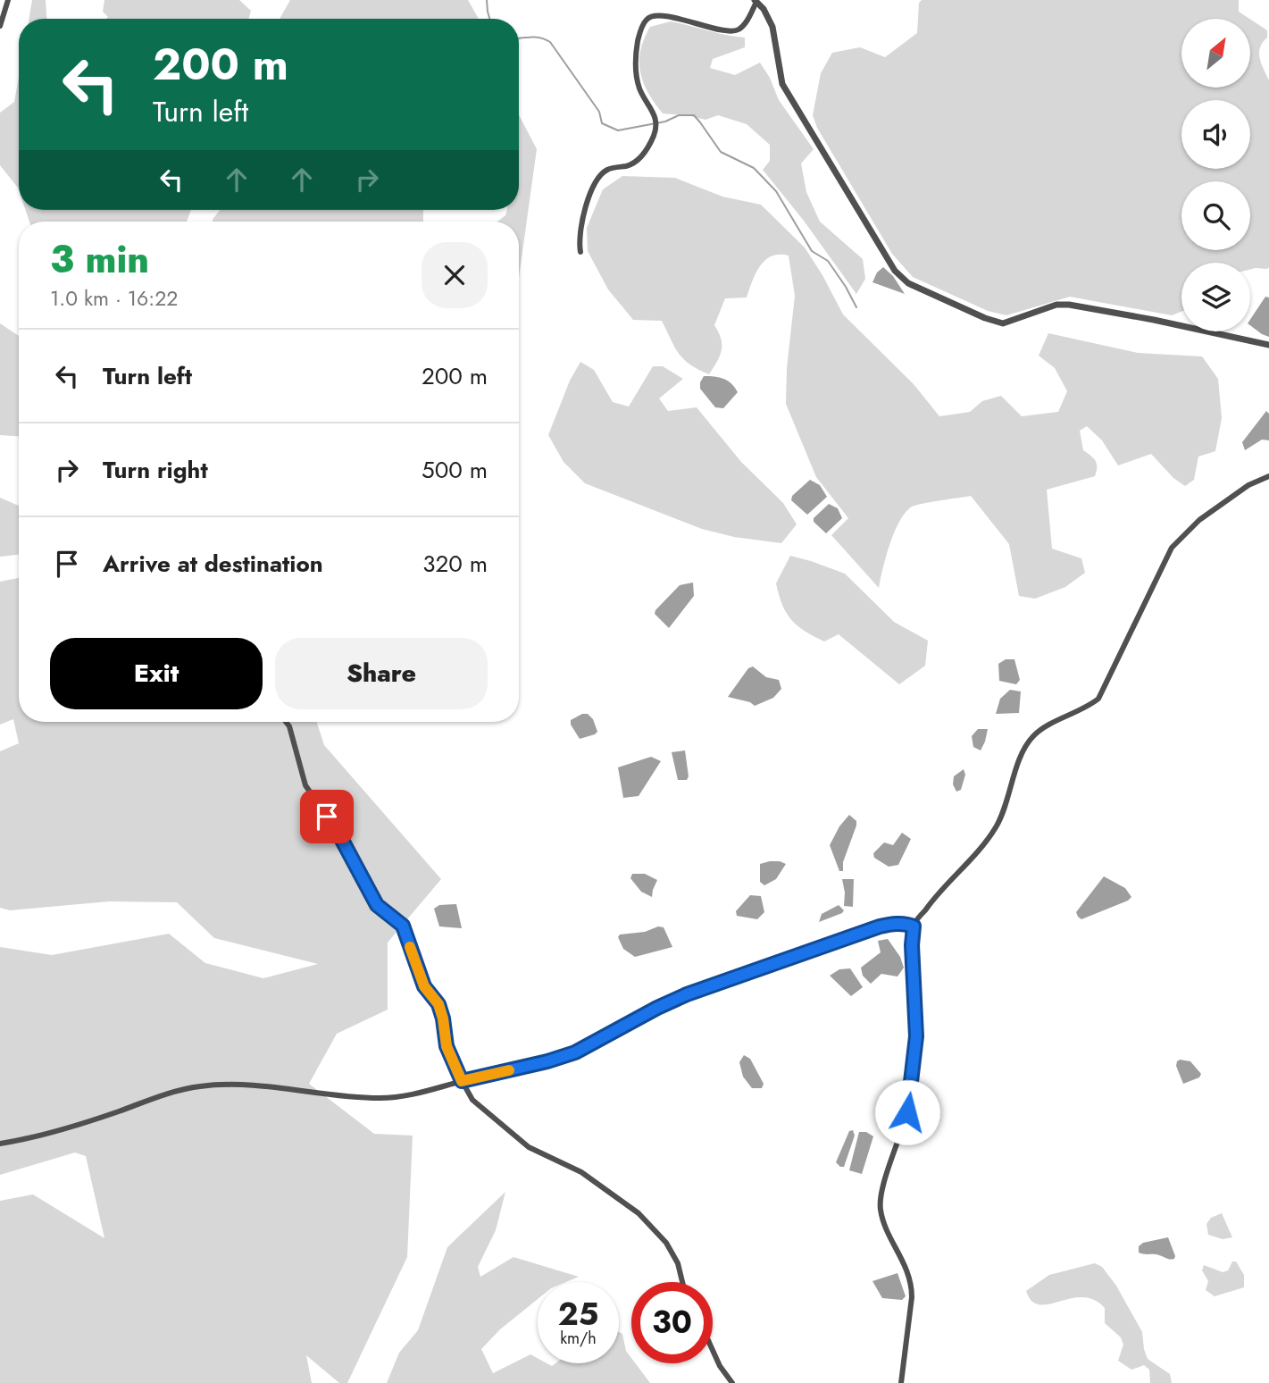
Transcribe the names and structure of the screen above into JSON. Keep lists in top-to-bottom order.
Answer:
{
  "north": "top right",
  "page": {
    "turn": ["200 m", "Turn left"],
    "heading": ["3 min", "1.0 km · 16:22"],
    "list": [
      {
        "name": "Turn left",
        "value": "200 m"
      },
      {
        "name": "Turn right",
        "value": "500 m"
      },
      {
        "name": "Arrive at destination",
        "value": "320 m"
      }
    ],
    "buttons": ["Exit", "Share"],
    "speed": "25 km/h",
    "limit": "30"
  }
}
